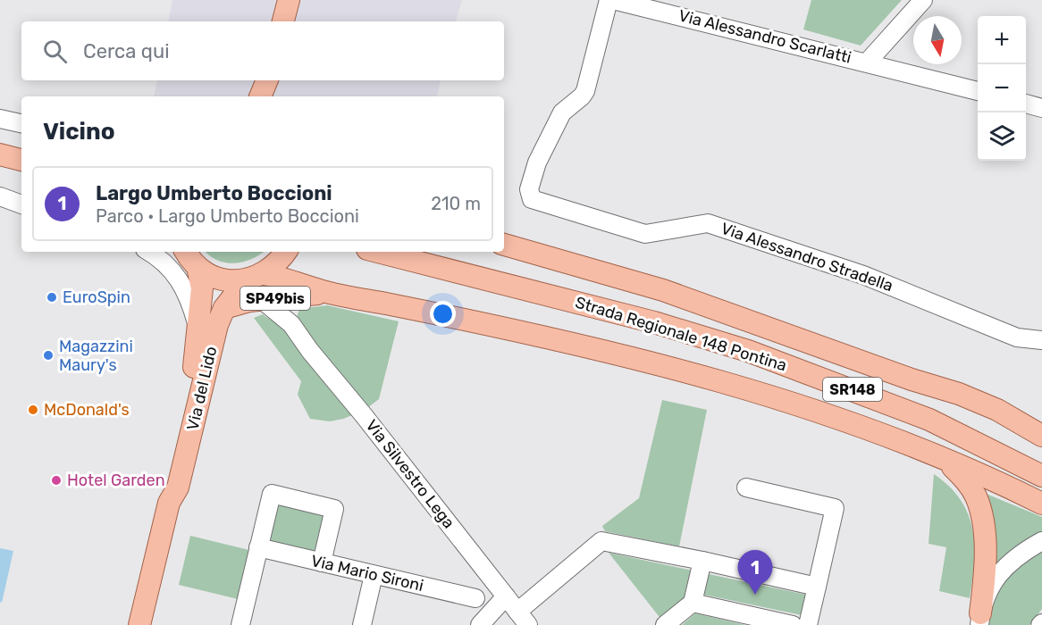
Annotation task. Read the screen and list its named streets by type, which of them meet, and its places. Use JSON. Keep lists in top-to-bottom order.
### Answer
{
  "streets": {
    "main road": [
      "SP49bis",
      "Strada Regionale 148 Pontina",
      "Via del Lido",
      "SR148"
    ],
    "street": [
      "Via Alessandro Scarlatti",
      "Via Alessandro Stradella",
      "Via Silvestro Lega",
      "Via Mario Sironi"
    ]
  },
  "crossings": [
    ["SP49bis", "Via del Lido"],
    ["SP49bis", "Via Silvestro Lega"]
  ],
  "places": [
    "EuroSpin",
    "Magazzini Maury's",
    "McDonald's",
    "Hotel Garden"
  ],
  "north": "bottom",
  "page": {
    "map_buttons": ["+", "−"],
    "search": "Cerca qui",
    "heading": "Vicino",
    "list": [
      {
        "mark": "1",
        "name": "Largo Umberto Boccioni",
        "note": "Parco · Largo Umberto Boccioni",
        "value": "210 m"
      }
    ],
    "pins": "1"
  }
}
